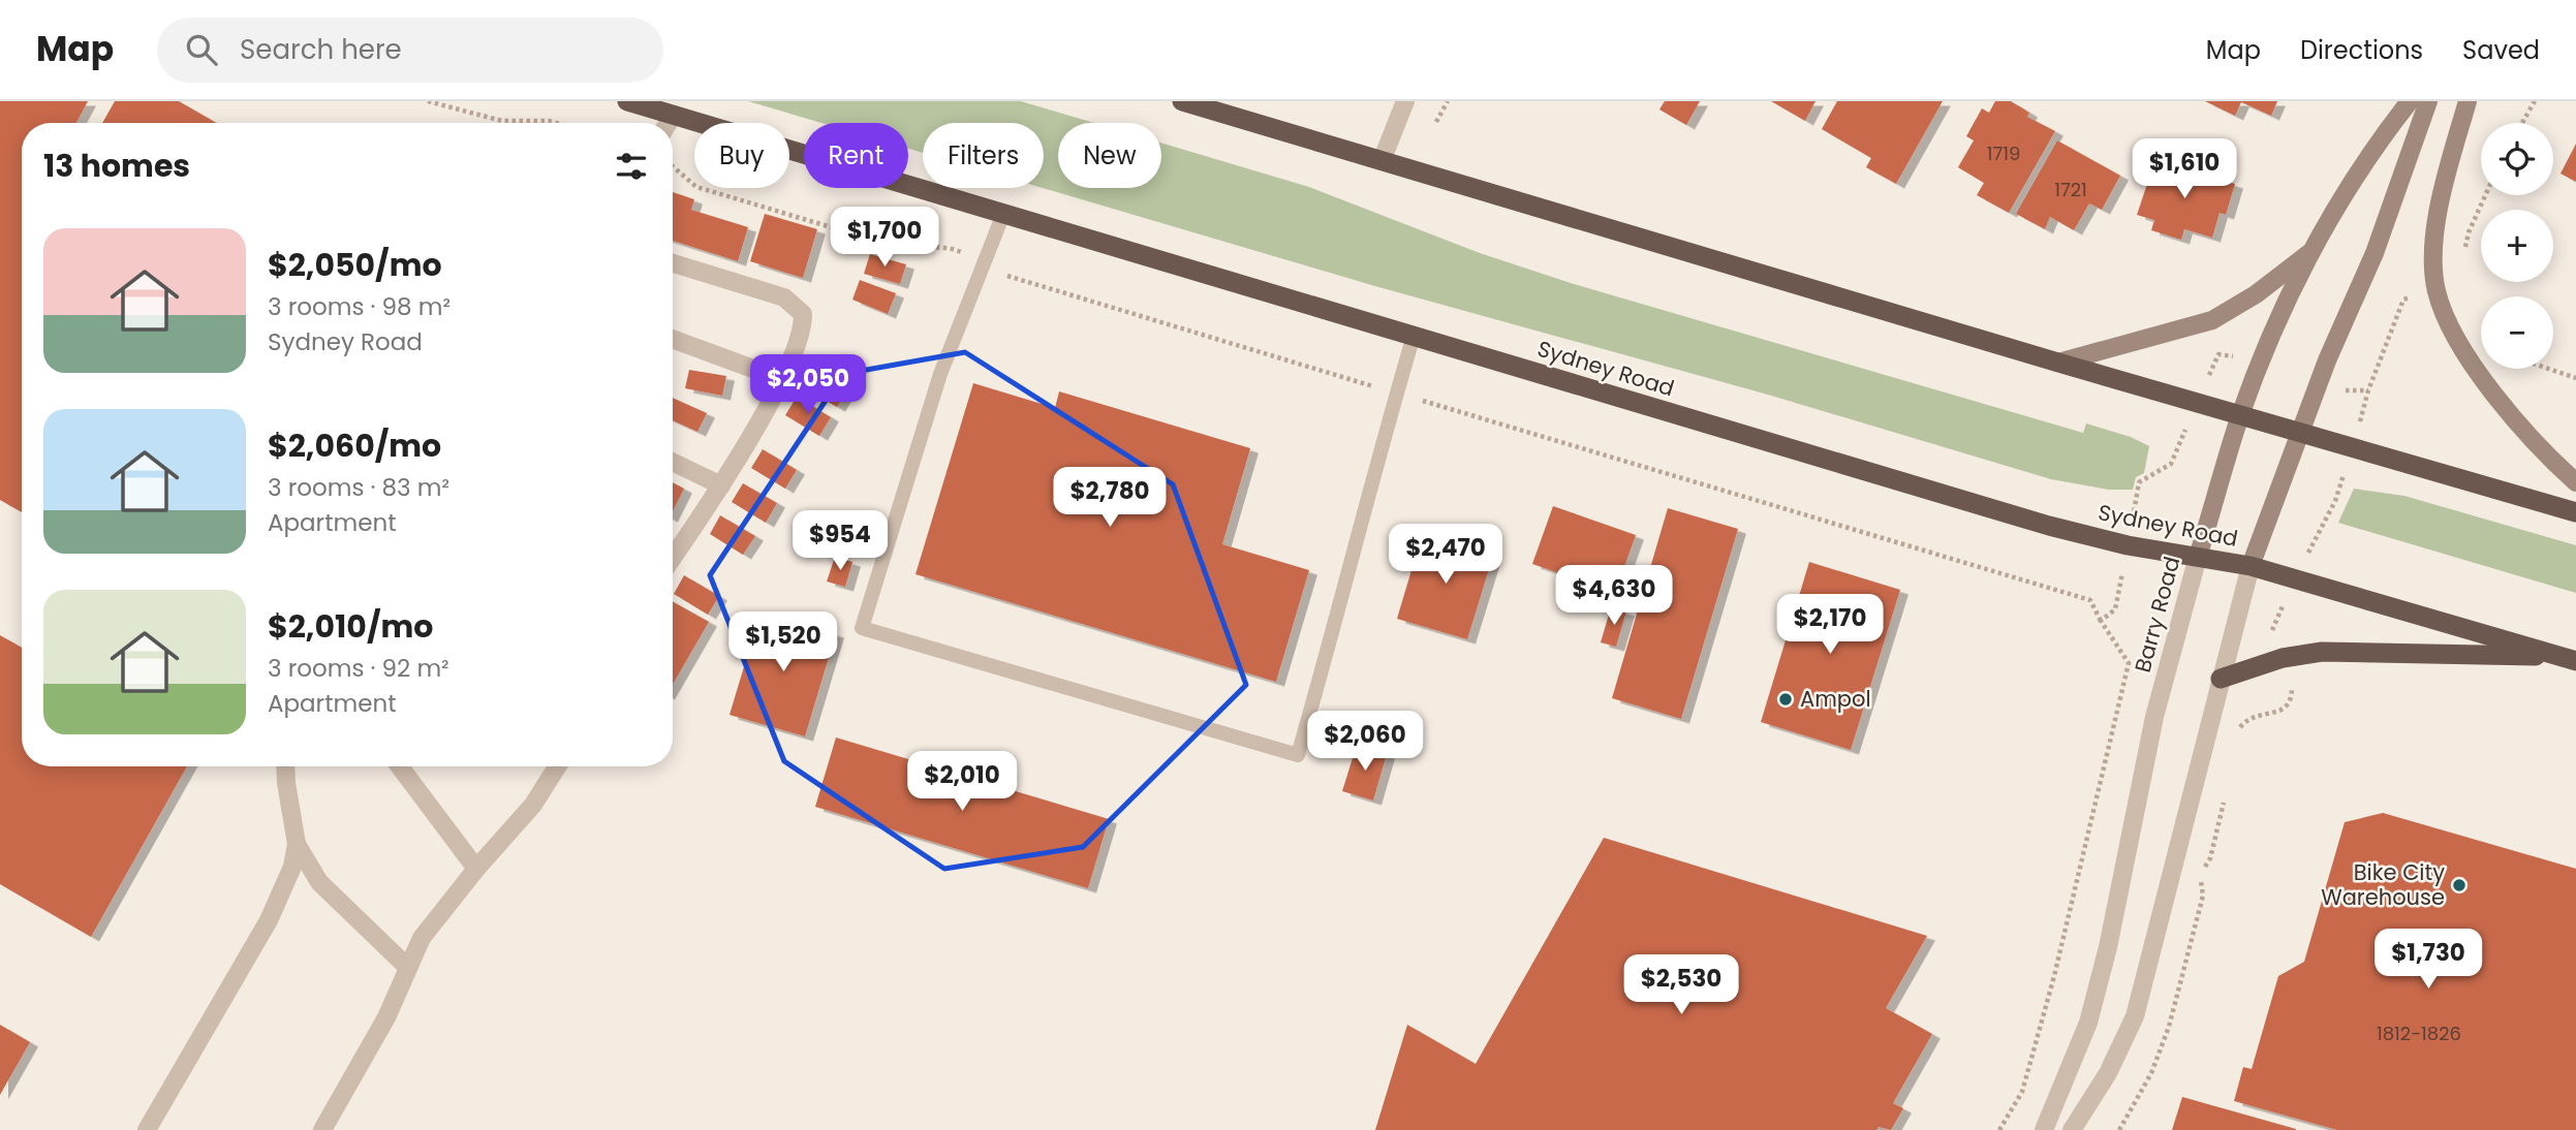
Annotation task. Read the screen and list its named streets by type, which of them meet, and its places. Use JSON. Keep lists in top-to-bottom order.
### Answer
{
  "streets": {
    "highway": ["Sydney Road"],
    "main road": ["Barry Road"]
  },
  "crossings": [
    ["Sydney Road", "Barry Road"]
  ],
  "places": ["Ampol", "Bike City Warehouse"],
  "house_numbers": ["1719", "1721", "1812-1826"],
  "page": {
    "header": "Map",
    "search": "Search here",
    "nav": ["Map", "Directions", "Saved"],
    "map_buttons": ["+", "−"],
    "chip": [
      "Buy",
      "Rent",
      "Filters",
      "New"
    ],
    "heading": "13 homes",
    "price": [
      "$1,610",
      "$1,700",
      "$2,050",
      "$2,780",
      "$954",
      "$2,470",
      "$4,630",
      "$2,170",
      "$1,520",
      "$2,060",
      "$2,010",
      "$1,730",
      "$2,530"
    ],
    "list": [
      {
        "name": "$2,050/mo",
        "note": "3 rooms · 98 m² · Sydney Road"
      },
      {
        "name": "$2,060/mo",
        "note": "3 rooms · 83 m² · Apartment"
      },
      {
        "name": "$2,010/mo",
        "note": "3 rooms · 92 m² · Apartment"
      }
    ]
  }
}
